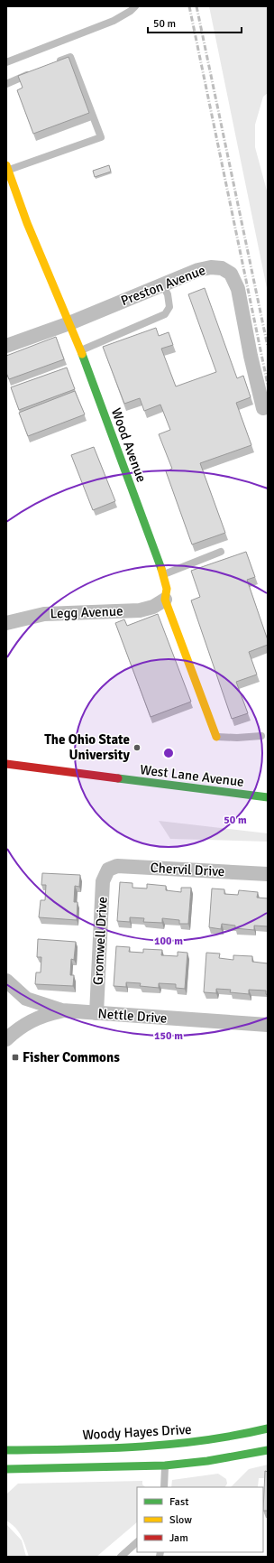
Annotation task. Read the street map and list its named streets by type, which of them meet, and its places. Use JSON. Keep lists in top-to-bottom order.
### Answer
{
  "streets": {
    "street": [
      "Preston Avenue",
      "Wood Avenue",
      "Legg Avenue",
      "West Lane Avenue",
      "Chervil Drive",
      "Gromwell Drive",
      "Nettle Drive",
      "Woody Hayes Drive"
    ]
  },
  "crossings": [
    ["Preston Avenue", "Wood Avenue"],
    ["Wood Avenue", "Legg Avenue"],
    ["Chervil Drive", "Gromwell Drive"],
    ["Gromwell Drive", "Nettle Drive"]
  ],
  "places": {
    "other": ["The Ohio State University"],
    "transit": ["Fisher Commons"]
  },
  "legend": ["Fast", "Slow", "Jam"],
  "scale_bar": "50 m",
  "rings": ["50 m", "100 m", "150 m"]
}
